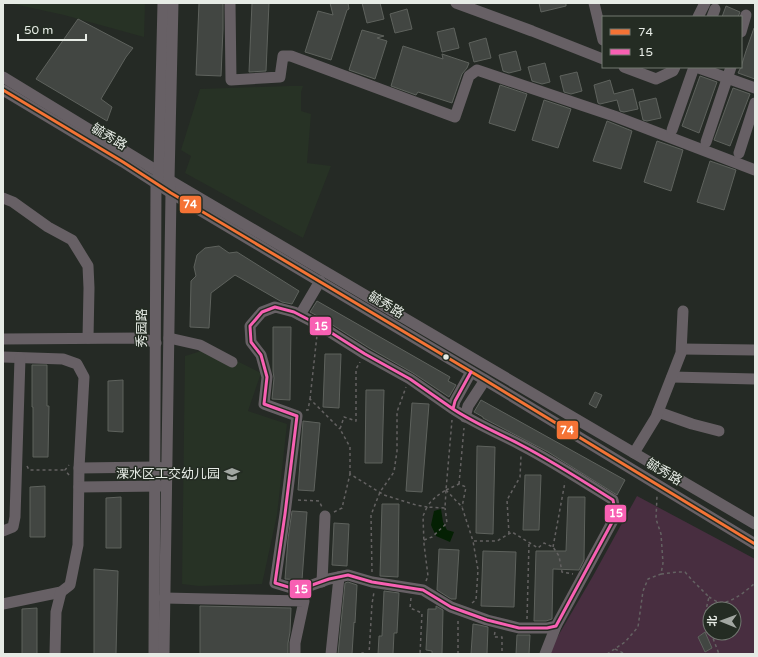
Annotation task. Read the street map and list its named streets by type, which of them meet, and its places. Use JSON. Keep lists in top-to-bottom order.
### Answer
{
  "streets": {
    "street": ["毓秀路", "秀园路"]
  },
  "crossings": [
    ["毓秀路", "秀园路"]
  ],
  "places": {
    "school or university": ["溧水区工交幼儿园"]
  },
  "lines": ["transit line 74", "transit line 15"],
  "legend": ["74", "15"],
  "scale_bar": "50 m",
  "north": "left"
}
